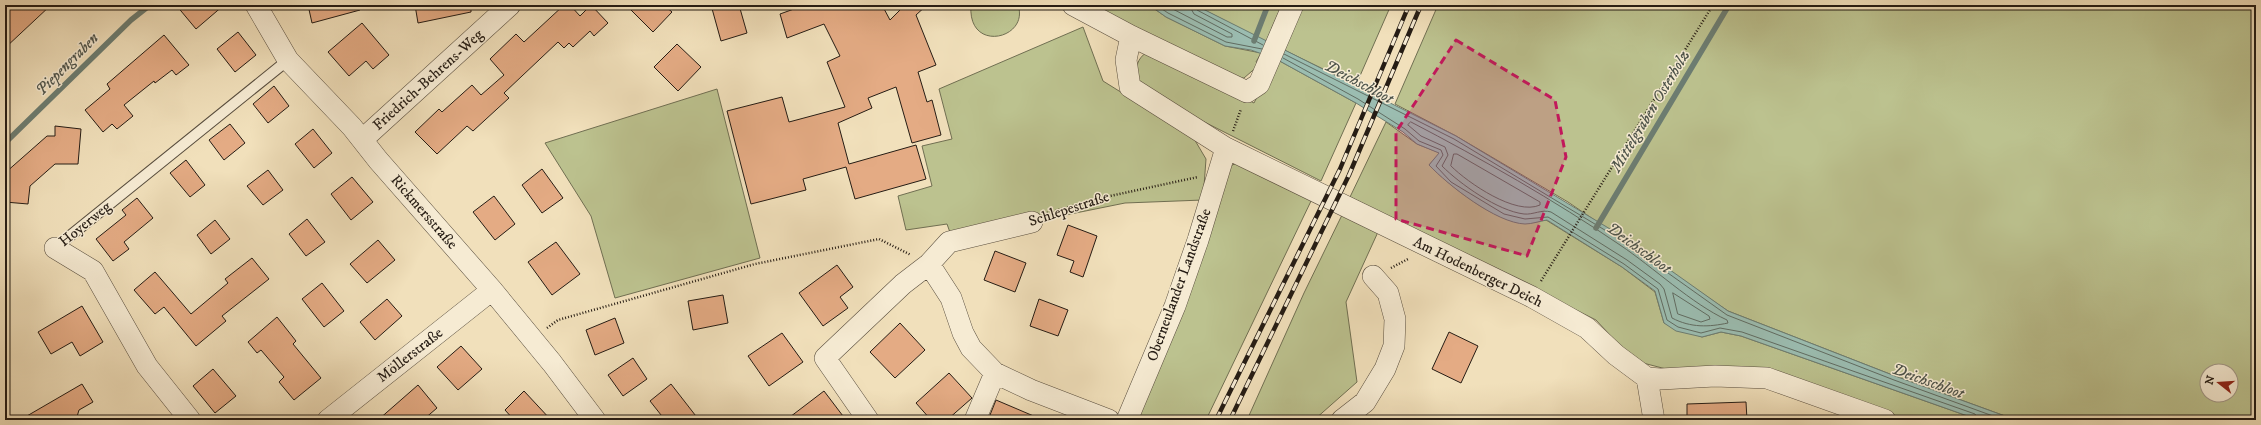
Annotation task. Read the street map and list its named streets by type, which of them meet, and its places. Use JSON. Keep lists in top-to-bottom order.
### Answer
{
  "streets": {
    "street": [
      "Friedrich-Behrens-Weg",
      "Schlepestraße",
      "Rickmersstraße",
      "Hoyerweg",
      "Am Hodenberger Deich",
      "Oberneulander Landstraße",
      "Möllerstraße"
    ]
  },
  "crossings": [
    ["Friedrich-Behrens-Weg", "Rickmersstraße"],
    ["Schlepestraße", "Oberneulander Landstraße"],
    ["Rickmersstraße", "Hoyerweg"],
    ["Rickmersstraße", "Möllerstraße"],
    ["Am Hodenberger Deich", "Oberneulander Landstraße"]
  ],
  "water": ["Piepengraben", "Deichschloot", "Mittelgraben Osterholz"],
  "north": "left"
}
